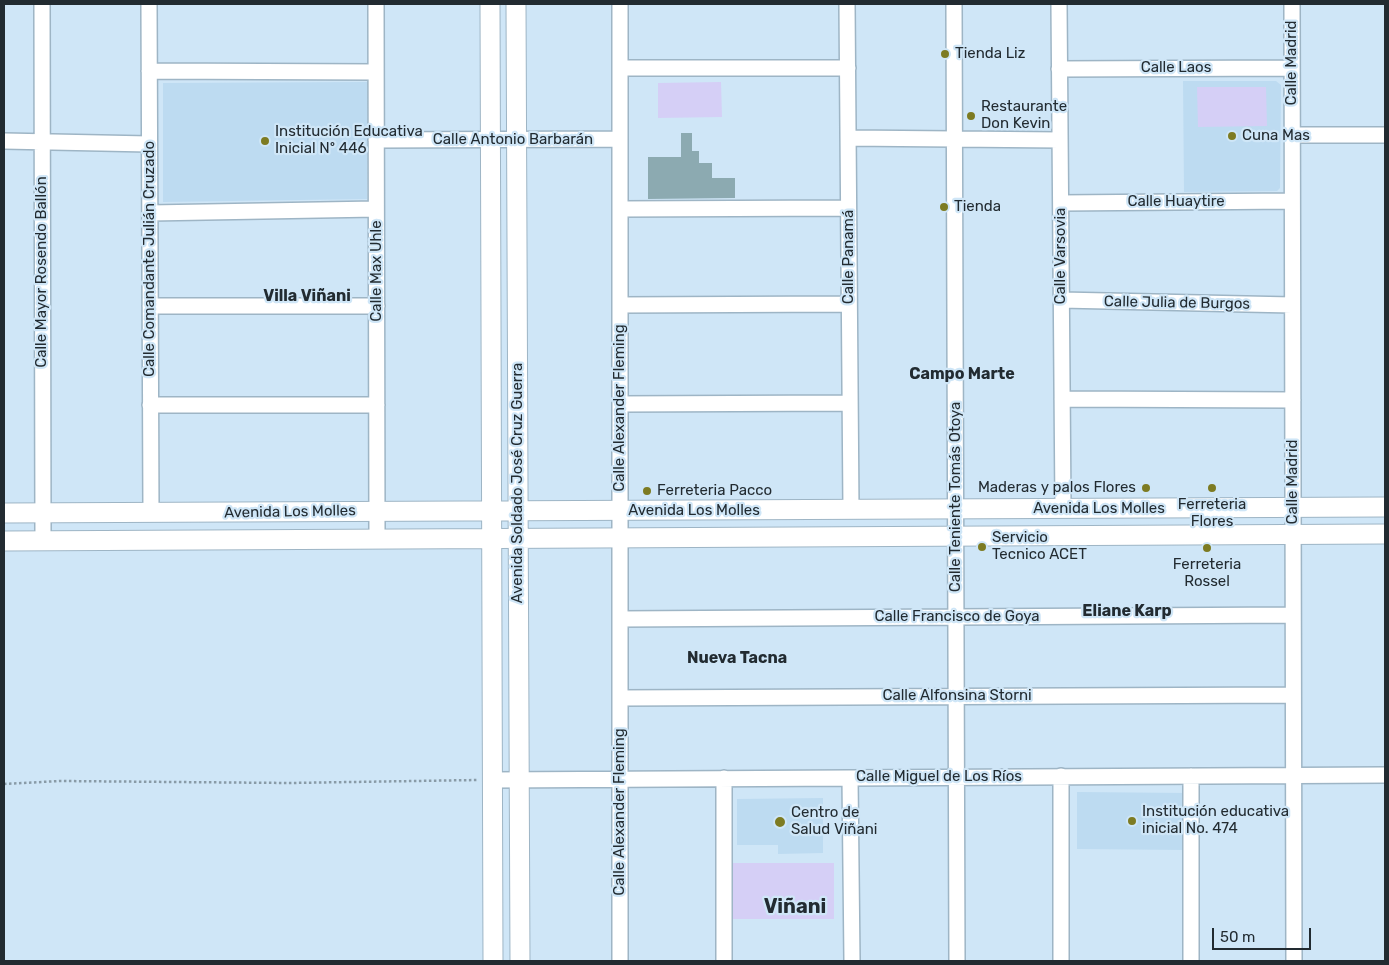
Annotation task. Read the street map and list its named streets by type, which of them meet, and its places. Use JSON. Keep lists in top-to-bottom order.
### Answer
{
  "streets": {
    "street": [
      "Calle Madrid",
      "Calle Laos",
      "Calle Antonio Barbarán",
      "Calle Huaytire",
      "Calle Varsovia",
      "Calle Panamá",
      "Calle Comandante Julián Cruzado",
      "Calle Max Uhle",
      "Calle Mayor Rosendo Ballón",
      "Calle Julia de Burgos",
      "Calle Alexander Fleming",
      "Avenida Soldado José Cruz Guerra",
      "Calle Teniente Tomás Otoya",
      "Avenida Los Molles",
      "Calle Francisco de Goya",
      "Calle Alfonsina Storni",
      "Calle Miguel de Los Ríos"
    ]
  },
  "crossings": [
    ["Calle Madrid", "Calle Laos"],
    ["Calle Madrid", "Calle Huaytire"],
    ["Calle Madrid", "Calle Julia de Burgos"],
    ["Calle Madrid", "Avenida Los Molles"],
    ["Calle Madrid", "Calle Francisco de Goya"],
    ["Calle Madrid", "Calle Alfonsina Storni"],
    ["Calle Madrid", "Calle Miguel de Los Ríos"],
    ["Calle Laos", "Calle Varsovia"],
    ["Calle Antonio Barbarán", "Calle Max Uhle"],
    ["Calle Antonio Barbarán", "Calle Alexander Fleming"],
    ["Calle Antonio Barbarán", "Avenida Soldado José Cruz Guerra"],
    ["Calle Huaytire", "Calle Varsovia"],
    ["Calle Varsovia", "Calle Julia de Burgos"],
    ["Calle Varsovia", "Avenida Los Molles"],
    ["Calle Panamá", "Avenida Los Molles"],
    ["Calle Comandante Julián Cruzado", "Avenida Los Molles"],
    ["Calle Max Uhle", "Avenida Los Molles"],
    ["Calle Mayor Rosendo Ballón", "Avenida Los Molles"],
    ["Calle Alexander Fleming", "Avenida Los Molles"],
    ["Calle Alexander Fleming", "Calle Francisco de Goya"],
    ["Calle Alexander Fleming", "Calle Alfonsina Storni"],
    ["Calle Alexander Fleming", "Calle Miguel de Los Ríos"],
    ["Avenida Soldado José Cruz Guerra", "Avenida Los Molles"],
    ["Avenida Soldado José Cruz Guerra", "Calle Miguel de Los Ríos"],
    ["Calle Teniente Tomás Otoya", "Avenida Los Molles"],
    ["Calle Teniente Tomás Otoya", "Calle Francisco de Goya"],
    ["Calle Teniente Tomás Otoya", "Calle Alfonsina Storni"],
    ["Calle Teniente Tomás Otoya", "Calle Miguel de Los Ríos"]
  ],
  "districts": [
    "Villa Viñani",
    "Campo Marte",
    "Eliane Karp",
    "Nueva Tacna",
    "Viñani"
  ],
  "places": [
    "Tienda Liz",
    "Restaurante Don Kevin",
    "Cuna Mas",
    "Institución Educativa Inicial Nº 446",
    "Tienda",
    "Maderas y palos Flores",
    "Ferreteria Flores",
    "Ferreteria Pacco",
    "Servicio Tecnico ACET",
    "Ferreteria Rossel",
    "Institución educativa inicial No. 474",
    "Centro de Salud Viñani"
  ],
  "scale_bar": "50 m"
}
